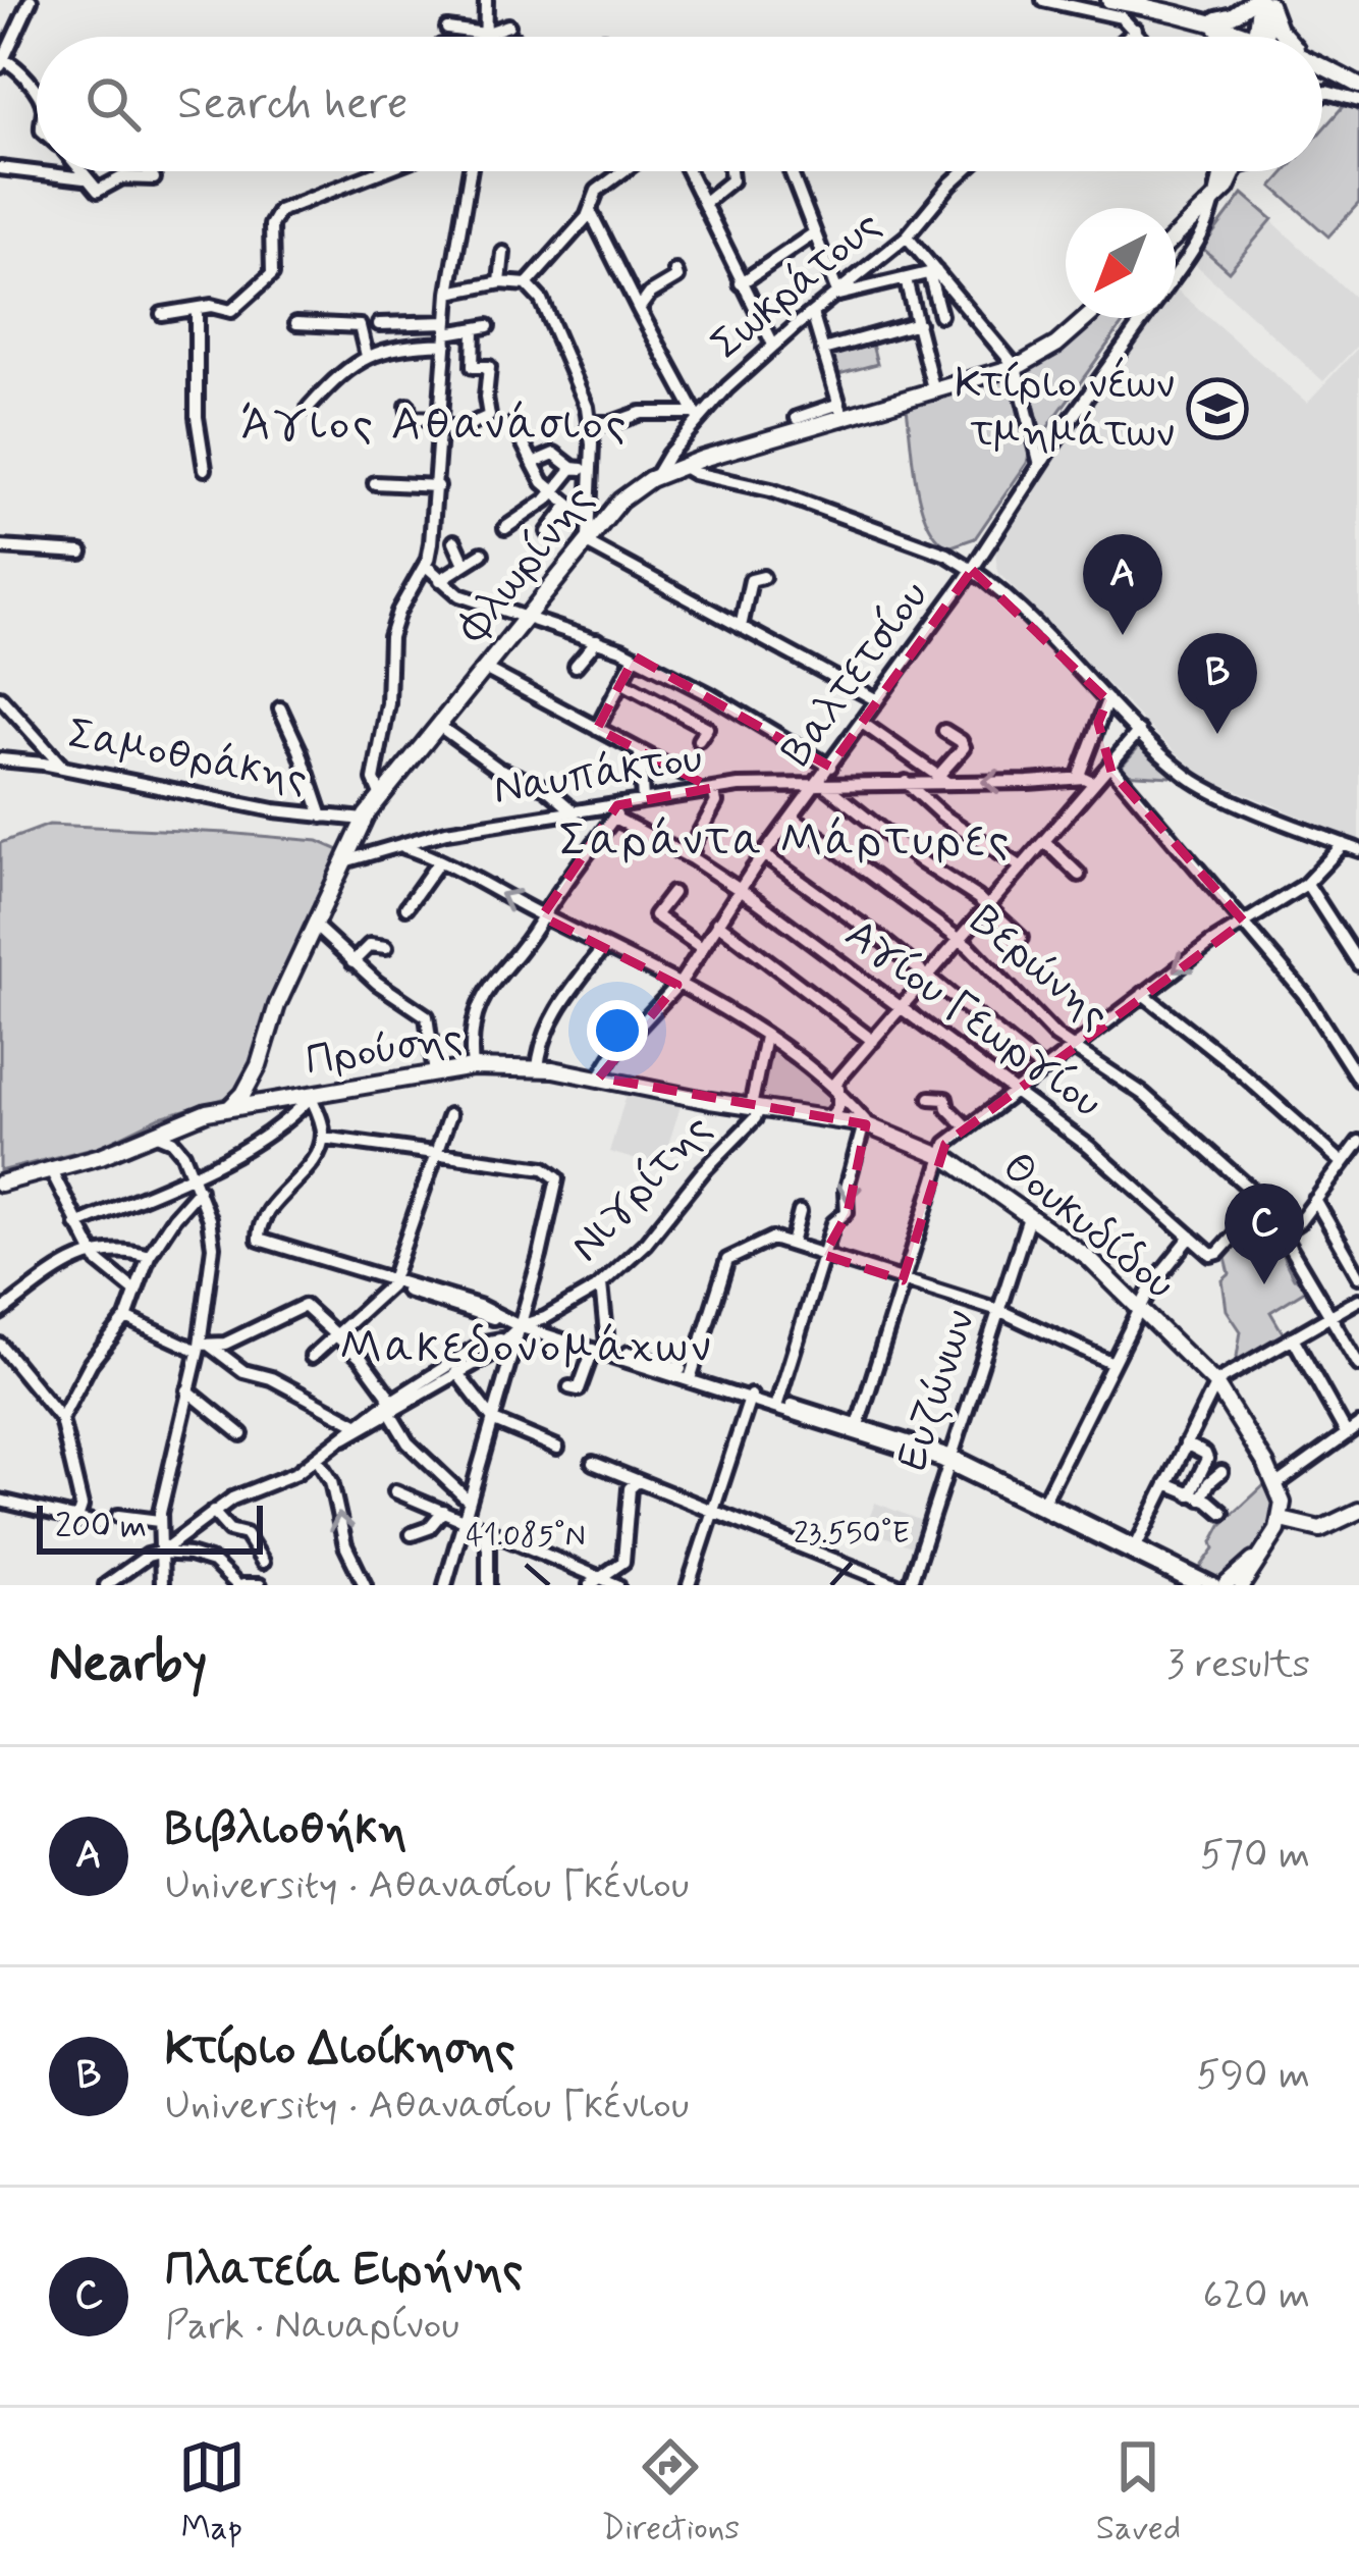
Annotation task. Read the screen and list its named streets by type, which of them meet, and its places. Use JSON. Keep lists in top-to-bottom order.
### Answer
{
  "streets": {
    "main road": ["Φλωρίνης", "Προύσης", "Θουκυδίδου"],
    "street": [
      "Σωκράτους",
      "Βαλτετσίου",
      "Σαμοθράκης",
      "Ναυπάκτου",
      "Βερώνης",
      "Αγίου Γεωργίου",
      "Νιγρίτης",
      "Ευζώνων"
    ]
  },
  "crossings": [
    ["Σωκράτους", "Φλωρίνης"],
    ["Φλωρίνης", "Σαμοθράκης"],
    ["Φλωρίνης", "Ναυπάκτου"],
    ["Φλωρίνης", "Προύσης"],
    ["Βαλτετσίου", "Ναυπάκτου"],
    ["Βαλτετσίου", "Βερώνης"],
    ["Βαλτετσίου", "Αγίου Γεωργίου"],
    ["Βαλτετσίου", "Προύσης"],
    ["Ναυπάκτου", "Αγίου Γεωργίου"],
    ["Προύσης", "Νιγρίτης"],
    ["Προύσης", "Θουκυδίδου"],
    ["Θουκυδίδου", "Ευζώνων"]
  ],
  "districts": ["Άγιος Αθανάσιος", "Σαράντα Μάρτυρες", "Μακεδονομάχων"],
  "places": {
    "school or university": ["Κτίριο νέων τμημάτων"]
  },
  "scale_bar": "200 m",
  "north": "bottom left",
  "page": {
    "search": "Search here",
    "pins": ["A", "B", "C"],
    "scale": "200 m",
    "heading": ["Nearby", "3 results"],
    "list": [
      {
        "mark": "A",
        "name": "Βιβλιοθήκη",
        "note": "University · Αθανασίου Γκένιου",
        "value": "570 m"
      },
      {
        "mark": "B",
        "name": "Κτίριο Διοίκησης",
        "note": "University · Αθανασίου Γκένιου",
        "value": "590 m"
      },
      {
        "mark": "C",
        "name": "Πλατεία Ειρήνης",
        "note": "Park · Ναυαρίνου",
        "value": "620 m"
      }
    ],
    "nav": ["Map", "Directions", "Saved"]
  },
  "coordinates": ["23.550°E", "41.085°N"]
}
